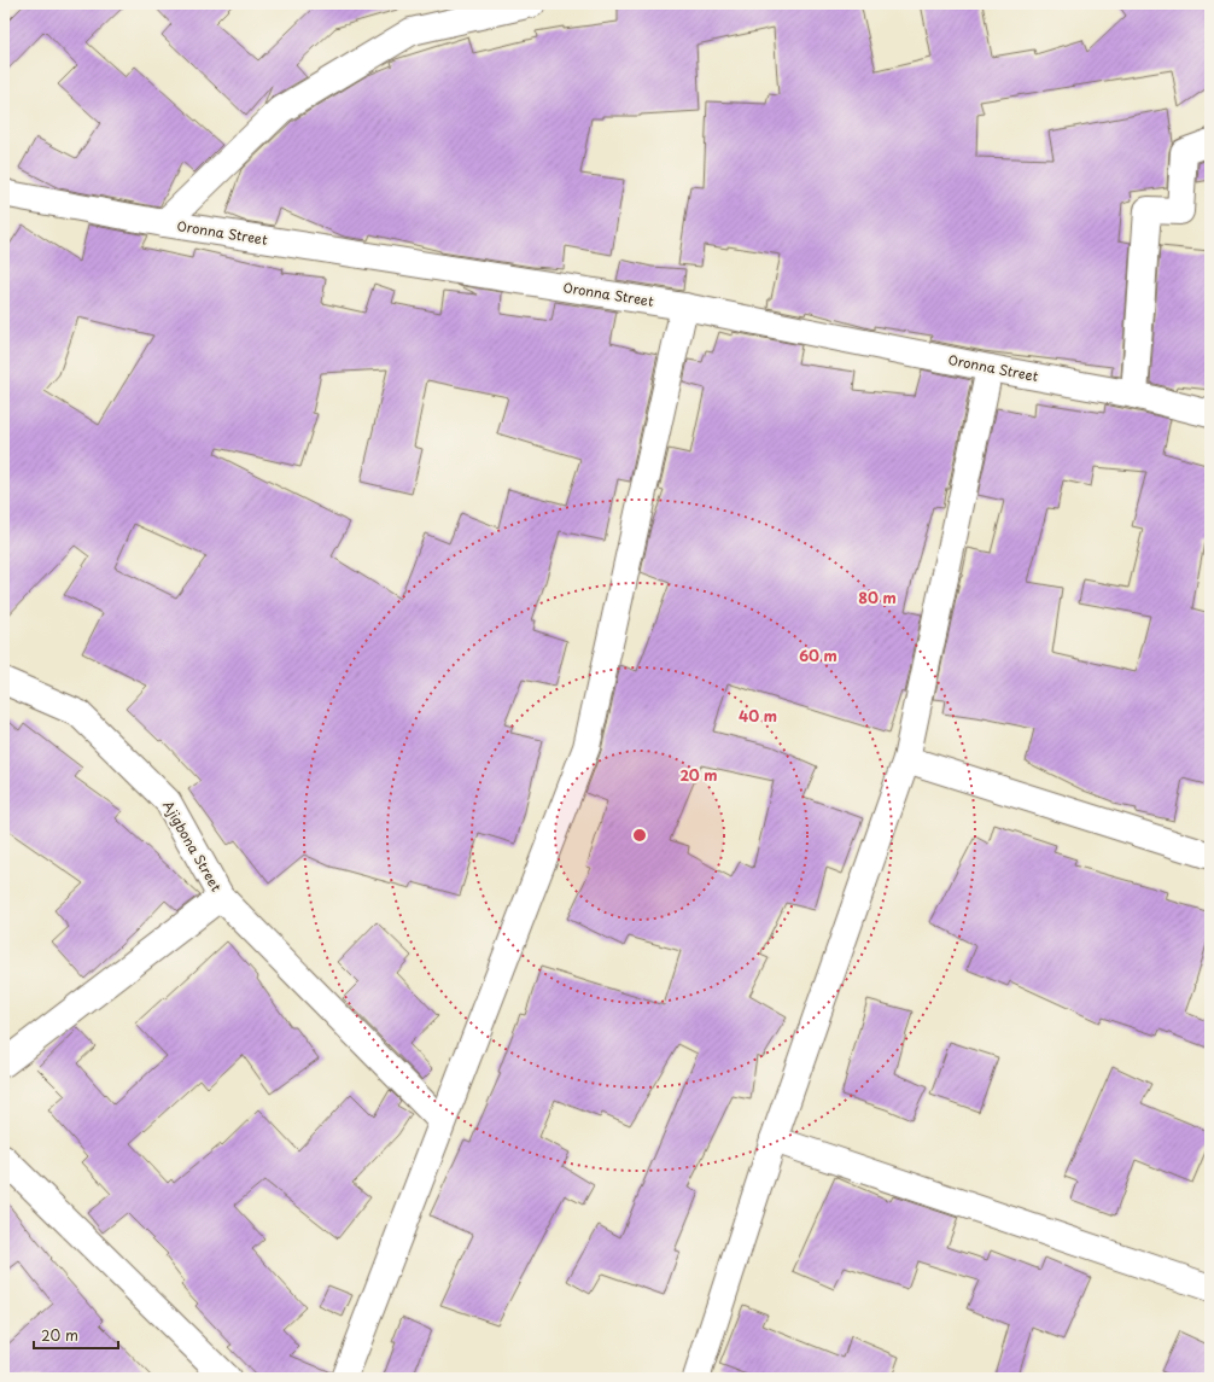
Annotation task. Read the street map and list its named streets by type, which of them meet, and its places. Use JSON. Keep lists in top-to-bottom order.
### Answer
{
  "streets": {
    "street": ["Oronna Street", "Ajigbona Street"]
  },
  "scale_bar": "20 m",
  "rings": [
    "80 m",
    "60 m",
    "40 m",
    "20 m"
  ]
}
